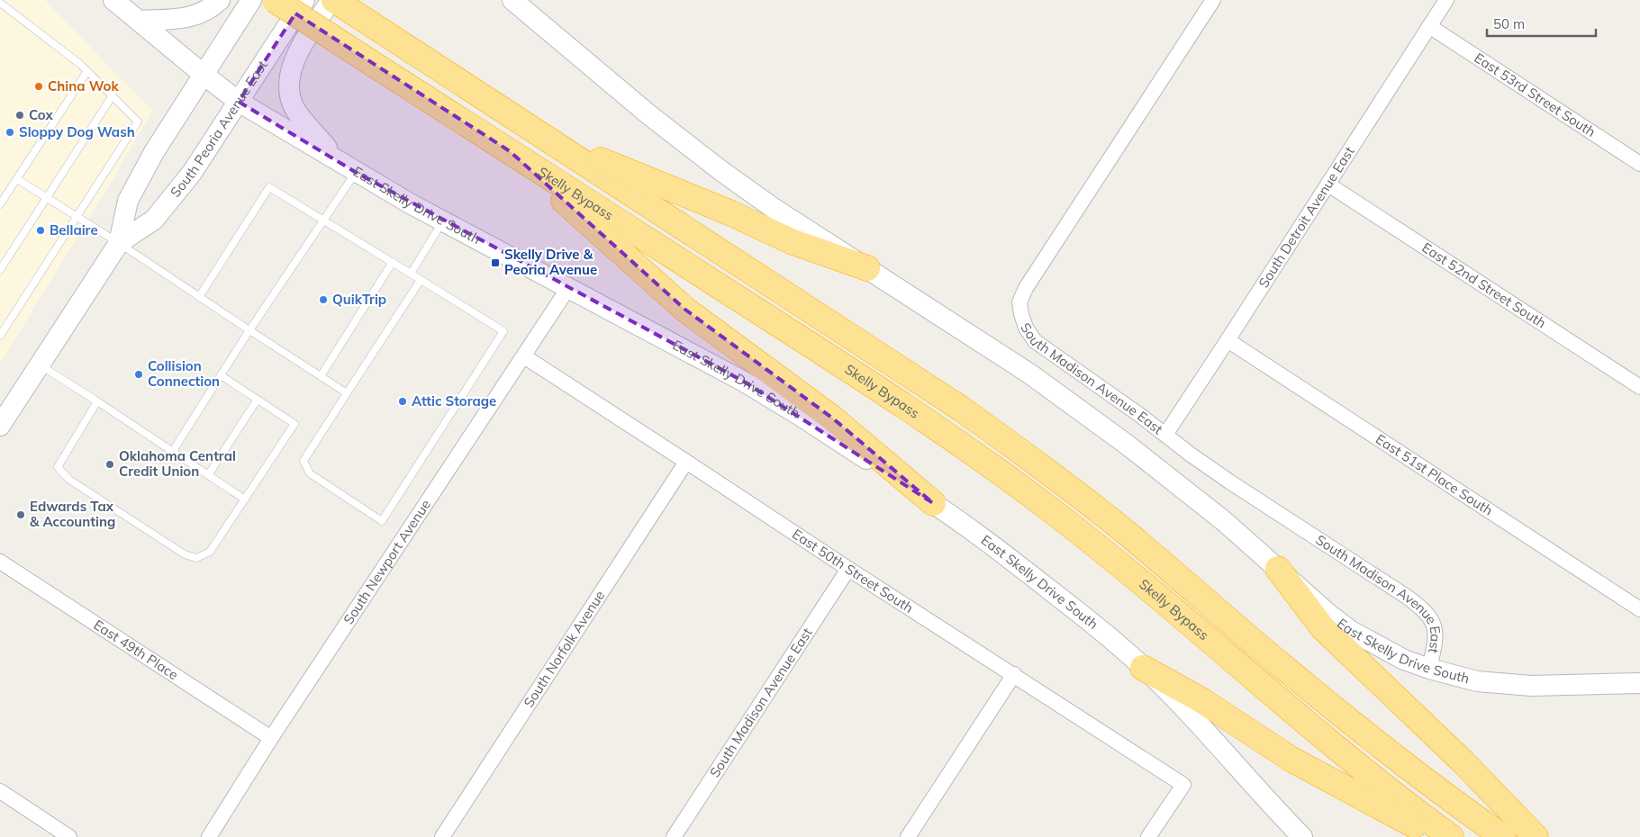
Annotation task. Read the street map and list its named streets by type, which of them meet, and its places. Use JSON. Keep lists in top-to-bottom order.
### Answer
{
  "streets": {
    "highway": ["Skelly Bypass"],
    "main road": ["South Peoria Avenue East", "East Skelly Drive South"],
    "street": [
      "East 53rd Street South",
      "South Detroit Avenue East",
      "East 52nd Street South",
      "South Madison Avenue East",
      "East 51st Place South",
      "South Newport Avenue",
      "East 50th Street South",
      "South Norfolk Avenue",
      "East 49th Place"
    ]
  },
  "crossings": [
    ["East 53rd Street South", "South Detroit Avenue East"],
    ["South Peoria Avenue East", "East Skelly Drive South"],
    ["East Skelly Drive South", "South Madison Avenue East"],
    ["East Skelly Drive South", "South Newport Avenue"],
    ["South Detroit Avenue East", "East 52nd Street South"],
    ["South Detroit Avenue East", "South Madison Avenue East"],
    ["South Detroit Avenue East", "East 51st Place South"],
    ["South Madison Avenue East", "East 50th Street South"],
    ["South Newport Avenue", "East 50th Street South"],
    ["South Newport Avenue", "East 49th Place"],
    ["East 50th Street South", "South Norfolk Avenue"]
  ],
  "places": {
    "other": [
      "China Wok",
      "Cox",
      "Sloppy Dog Wash",
      "Bellaire",
      "QuikTrip",
      "Collision Connection",
      "Attic Storage",
      "Oklahoma Central Credit Union",
      "Edwards Tax & Accounting"
    ],
    "transit": ["Skelly Drive & Peoria Avenue"]
  },
  "scale_bar": "50 m"
}
